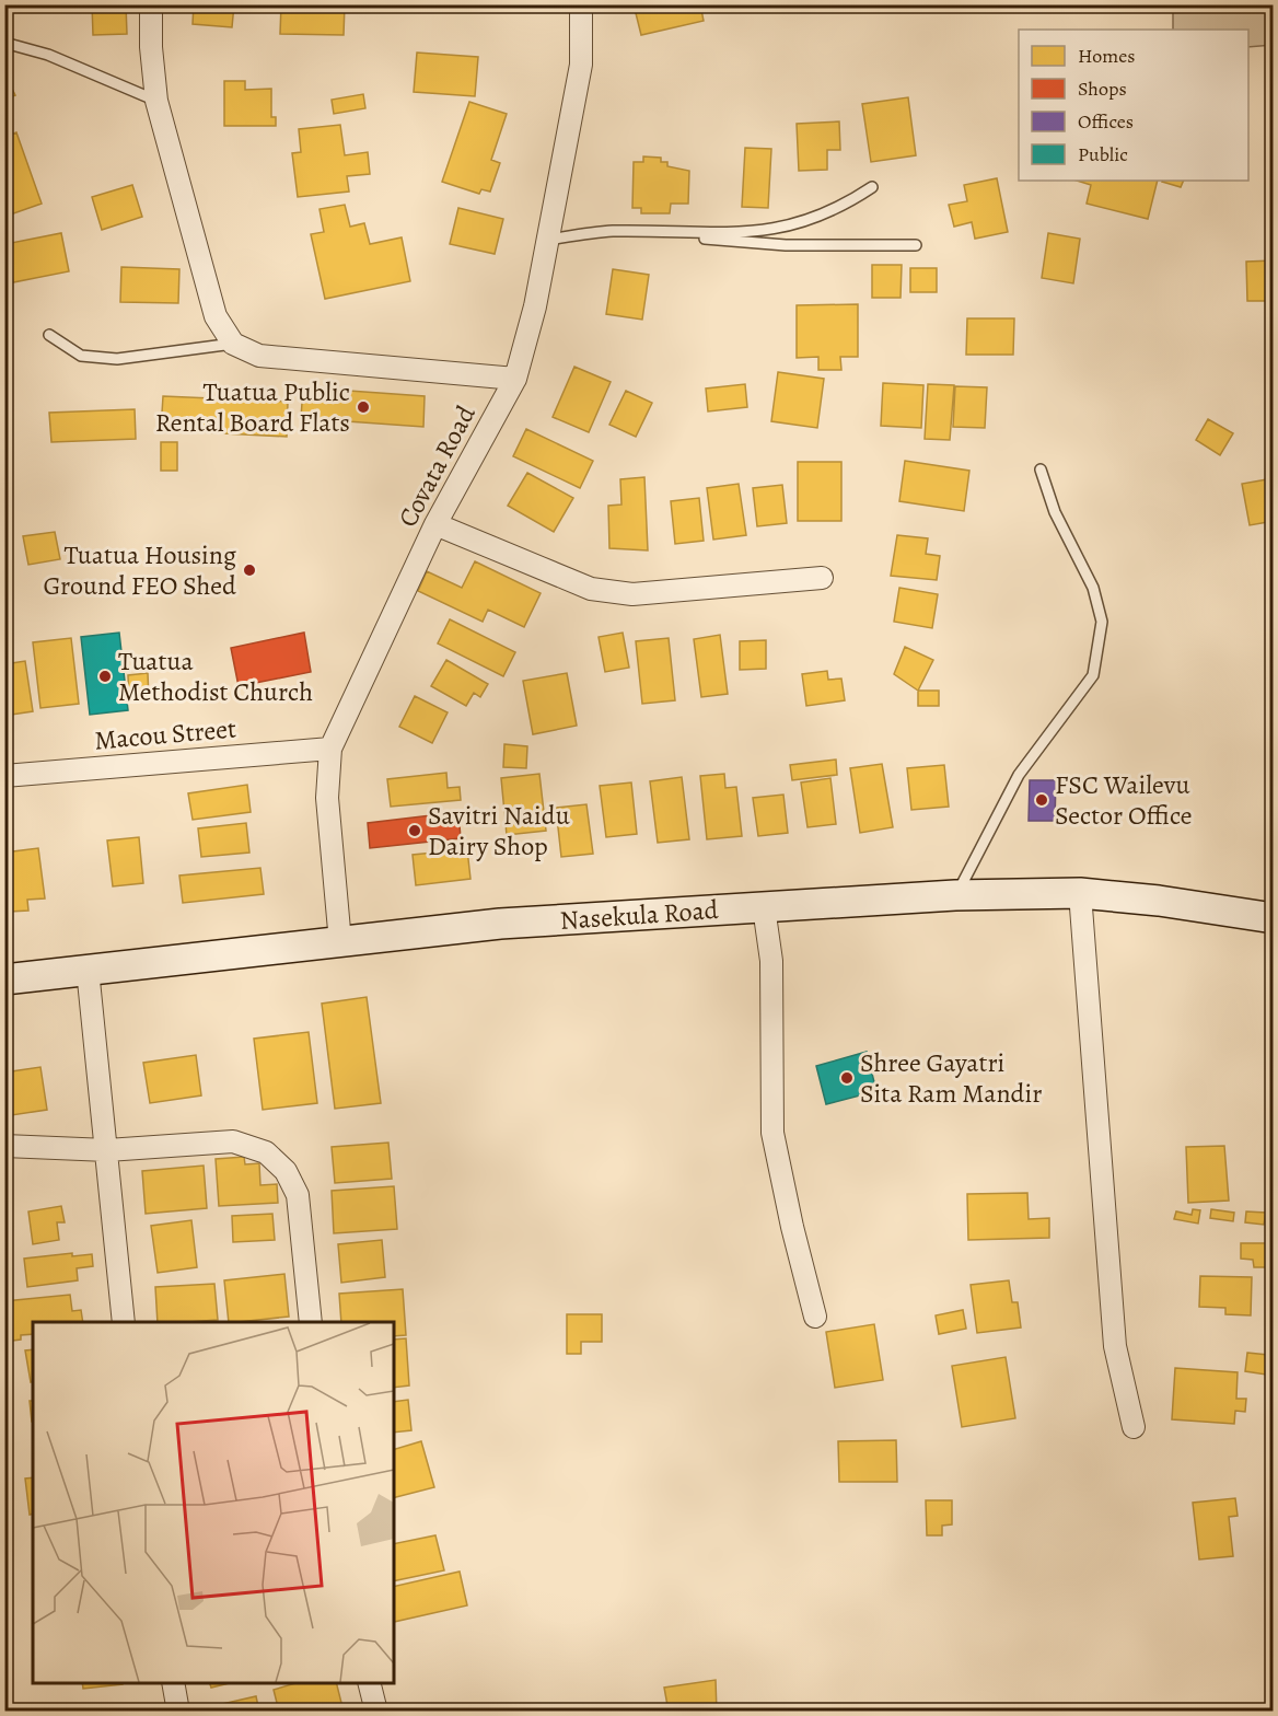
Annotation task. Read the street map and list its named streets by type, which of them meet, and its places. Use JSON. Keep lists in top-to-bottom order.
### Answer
{
  "streets": {
    "main road": ["Nasekula Road"],
    "street": ["Covata Road", "Macou Street"]
  },
  "crossings": [
    ["Covata Road", "Macou Street"],
    ["Covata Road", "Nasekula Road"]
  ],
  "places": [
    "Tuatua Public Rental Board Flats",
    "Tuatua Housing Ground FEO Shed",
    "Tuatua Methodist Church",
    "FSC Wailevu Sector Office",
    "Savitri Naidu Dairy Shop",
    "Shree Gayatri Sita Ram Mandir"
  ],
  "legend": [
    "Homes",
    "Shops",
    "Offices",
    "Public"
  ]
}
